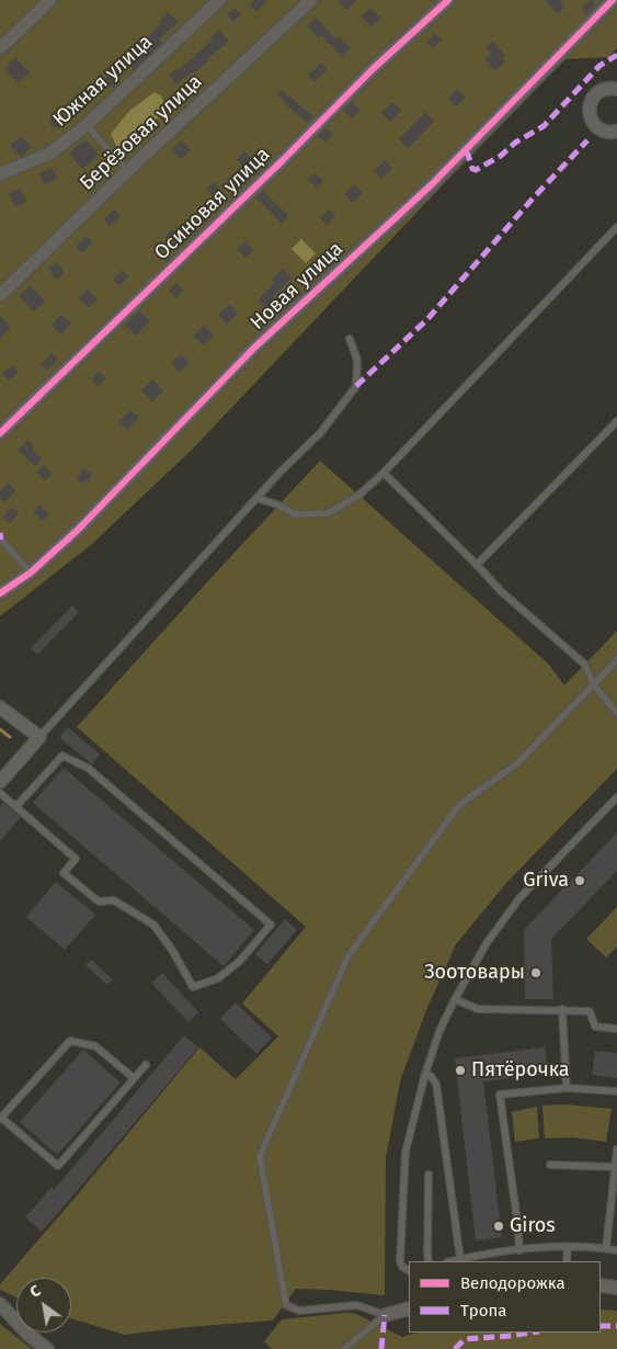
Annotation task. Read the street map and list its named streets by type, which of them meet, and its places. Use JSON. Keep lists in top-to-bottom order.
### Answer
{
  "streets": {
    "street": [
      "Южная улица",
      "Берёзовая улица",
      "Осиновая улица",
      "Новая улица"
    ]
  },
  "places": [
    "Griva",
    "Зоотовары",
    "Пятёрочка",
    "Giros"
  ],
  "legend": ["Велодорожка", "Тропа"],
  "north": "top left"
}
